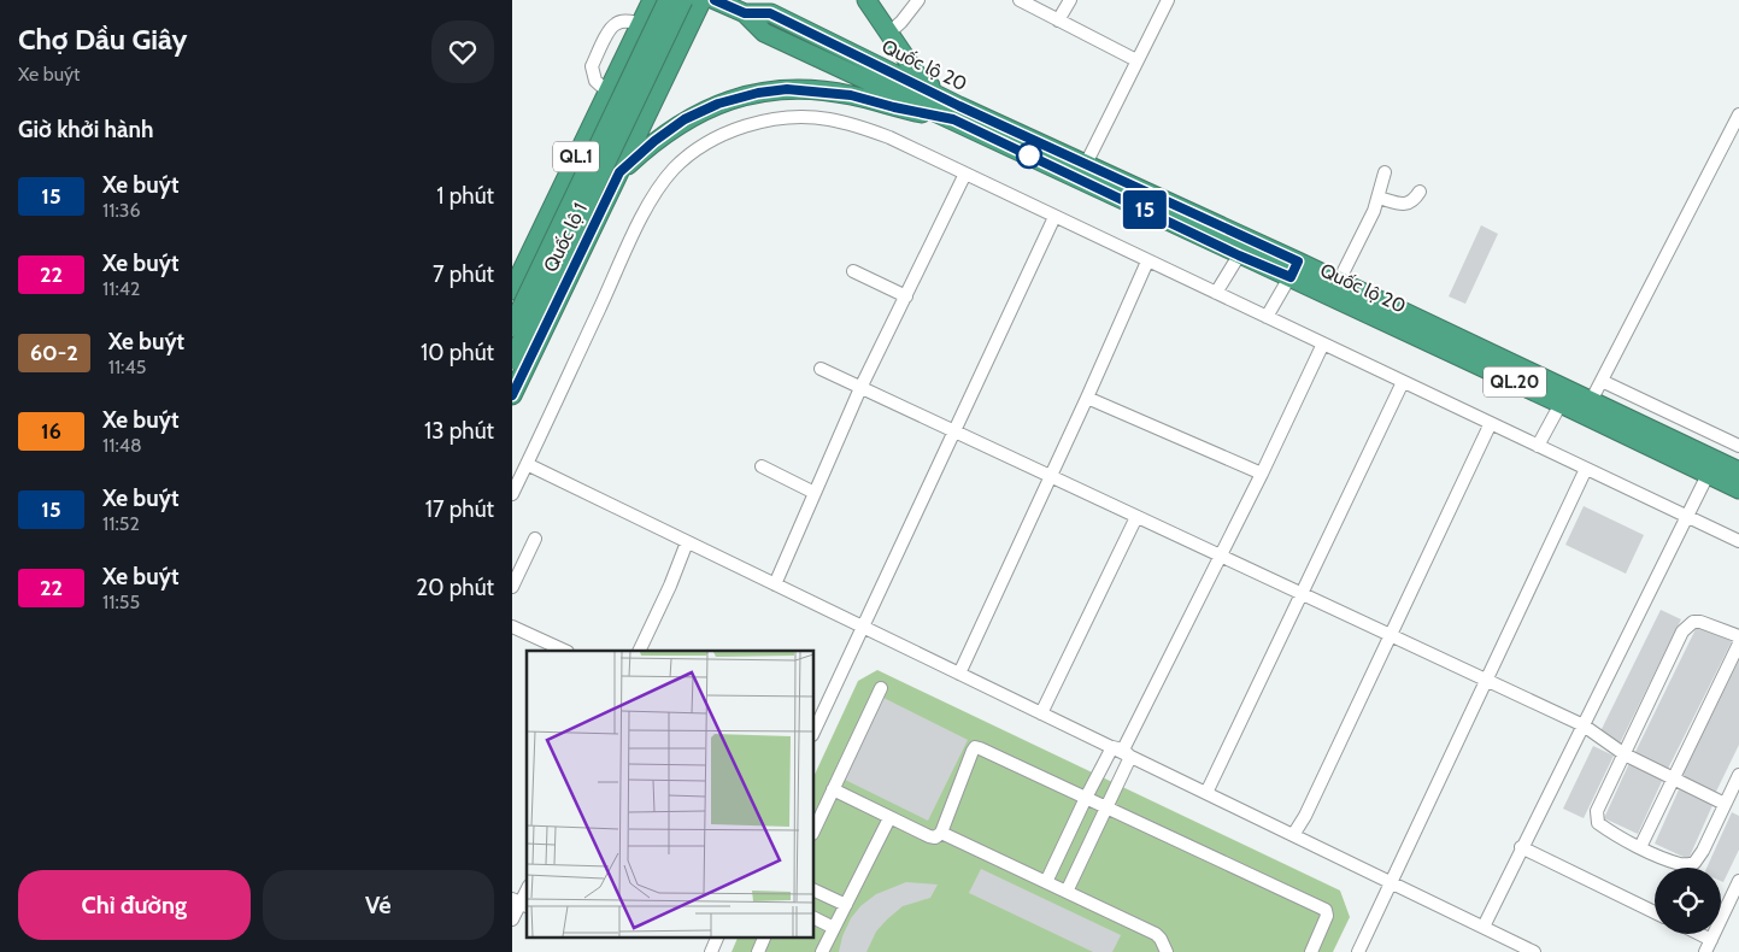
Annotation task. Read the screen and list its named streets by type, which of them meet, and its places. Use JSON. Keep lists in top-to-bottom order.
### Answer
{
  "streets": {
    "highway": [
      "Quốc lộ 20",
      "QL.1",
      "Quốc lộ 1",
      "QL.20"
    ]
  },
  "crossings": [
    ["Quốc lộ 20", "QL.1"],
    ["Quốc lộ 20", "Quốc lộ 1"],
    ["Quốc lộ 20", "QL.20"],
    ["QL.1", "Quốc lộ 1"],
    ["Quốc lộ 1", "QL.20"]
  ],
  "lines": ["bus line 15"],
  "page": {
    "heading": [
      ["Chợ Dầu Giây", "Xe buýt"],
      "Giờ khởi hành"
    ],
    "on_map": "15",
    "list": [
      {
        "mark": "15",
        "name": "Xe buýt",
        "note": "11:36",
        "value": "1 phút"
      },
      {
        "mark": "22",
        "name": "Xe buýt",
        "note": "11:42",
        "value": "7 phút"
      },
      {
        "mark": "60-2",
        "name": "Xe buýt",
        "note": "11:45",
        "value": "10 phút"
      },
      {
        "mark": "16",
        "name": "Xe buýt",
        "note": "11:48",
        "value": "13 phút"
      },
      {
        "mark": "15",
        "name": "Xe buýt",
        "note": "11:52",
        "value": "17 phút"
      },
      {
        "mark": "22",
        "name": "Xe buýt",
        "note": "11:55",
        "value": "20 phút"
      }
    ],
    "buttons": ["Chỉ đường", "Vé"]
  }
}
